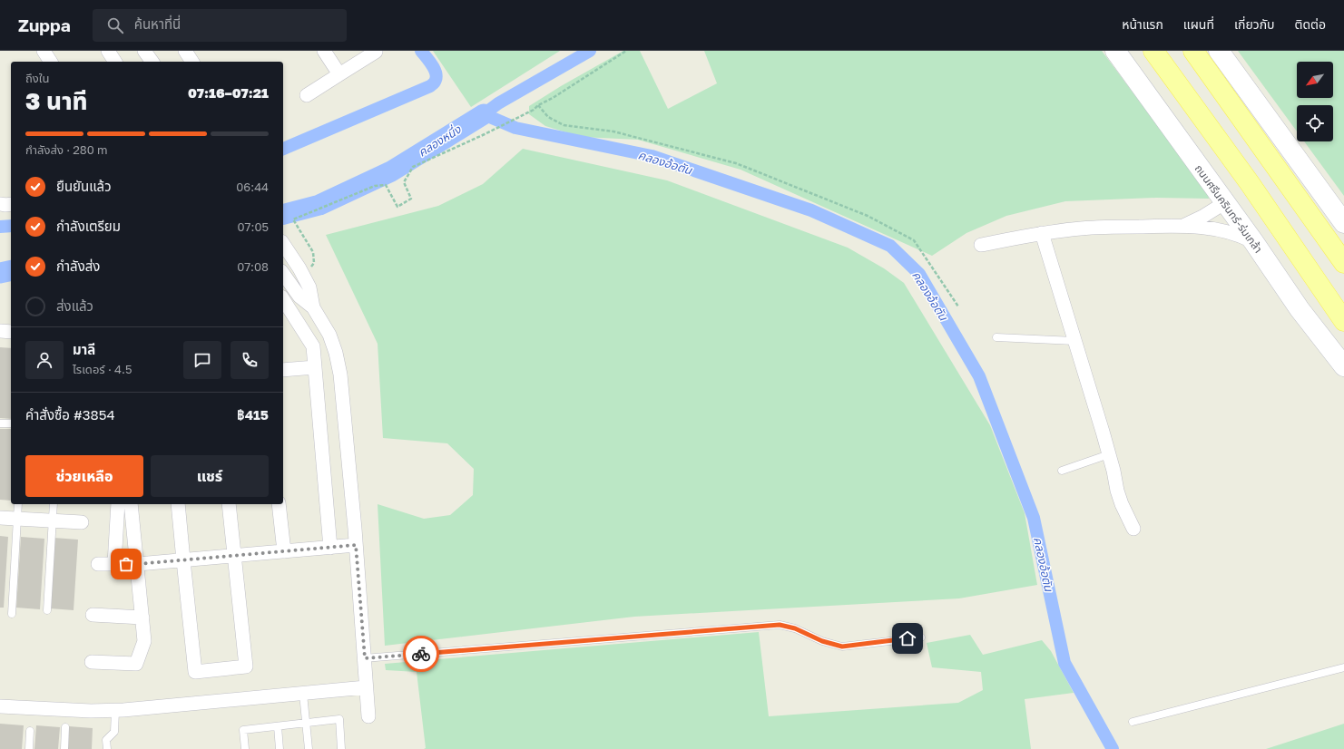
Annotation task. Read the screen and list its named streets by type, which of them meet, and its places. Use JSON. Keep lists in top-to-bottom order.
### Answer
{
  "streets": {
    "main road": ["ถนนศรีนครินทร์-ร่มเกล้า"]
  },
  "water": ["คลองหนึ่ง", "คลองอ้อตัน"],
  "north": "bottom left",
  "page": {
    "header": "Zuppa",
    "search": "ค้นหาที่นี่",
    "nav": [
      "หน้าแรก",
      "แผนที่",
      "เกี่ยวกับ",
      "ติดต่อ"
    ],
    "heading": ["3 นาที", "ถึงใน", "07:16–07:21"],
    "panel": [
      "มาลี",
      "ไรเดอร์ · 4.5",
      "คำสั่งซื้อ #3854",
      "฿415"
    ],
    "bar": "กำลังส่ง · 280 m",
    "list": [
      ["ยืนยันแล้ว", "06:44"],
      ["กำลังเตรียม", "07:05"],
      ["กำลังส่ง", "07:08"],
      "ส่งแล้ว"
    ],
    "buttons": ["ช่วยเหลือ", "แชร์"]
  }
}
